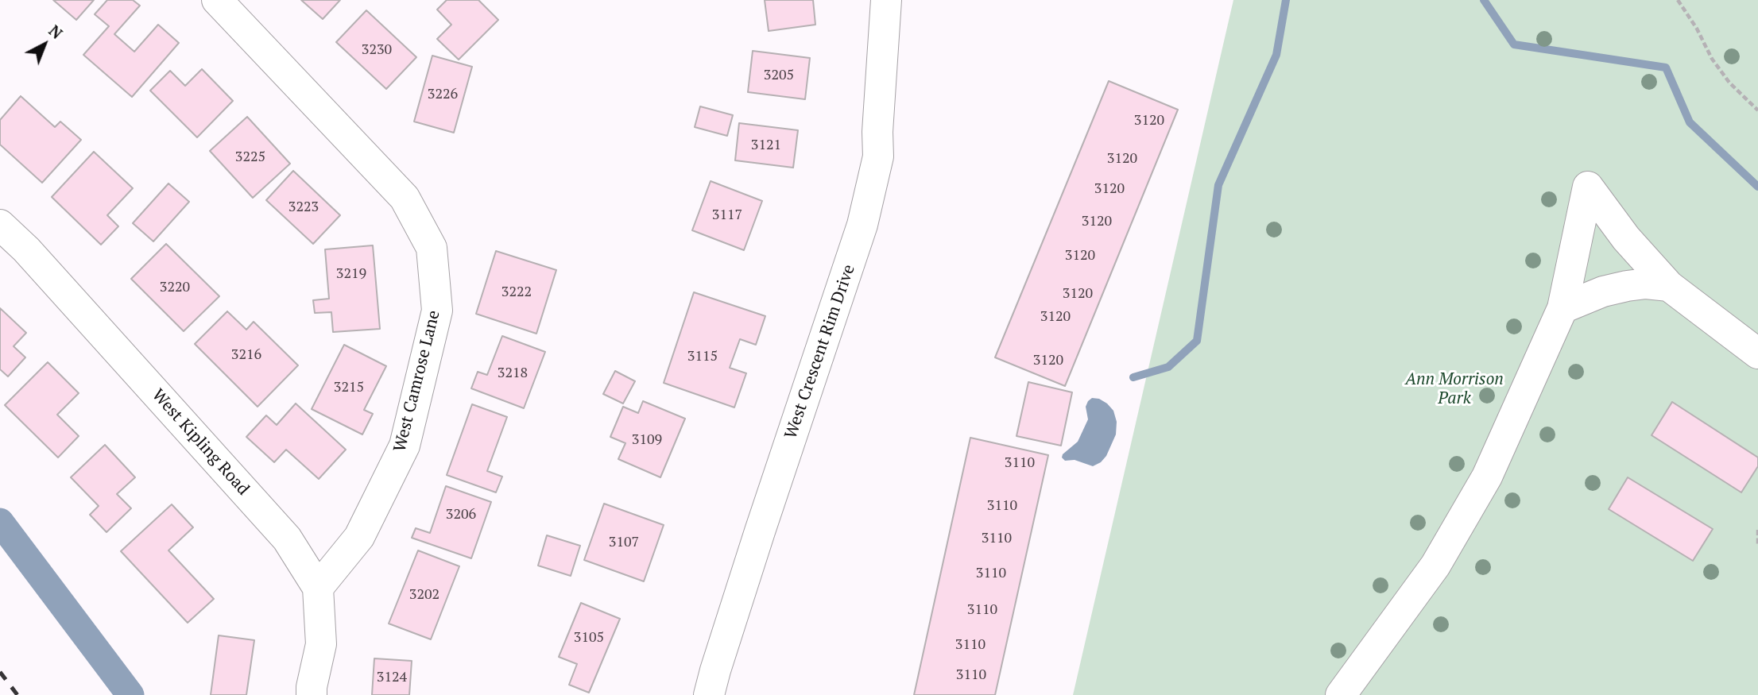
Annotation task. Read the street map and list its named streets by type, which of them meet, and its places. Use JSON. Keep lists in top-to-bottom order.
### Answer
{
  "streets": {
    "street": ["West Crescent Rim Drive", "West Camrose Lane", "West Kipling Road"]
  },
  "crossings": [
    ["West Camrose Lane", "West Kipling Road"]
  ],
  "parks": ["Ann Morrison Park"],
  "house_numbers": [
    "3230",
    "3205",
    "3226",
    "3120",
    "3121",
    "3225",
    "3120",
    "3120",
    "3223",
    "3117",
    "3120",
    "3120",
    "3219",
    "3220",
    "3222",
    "3120",
    "3120",
    "3216",
    "3115",
    "3120",
    "3218",
    "3215",
    "3109",
    "3110",
    "3110",
    "3206",
    "3110",
    "3107",
    "3110",
    "3202",
    "3110",
    "3105",
    "3110",
    "3110",
    "3124"
  ],
  "north": "top right"
}
